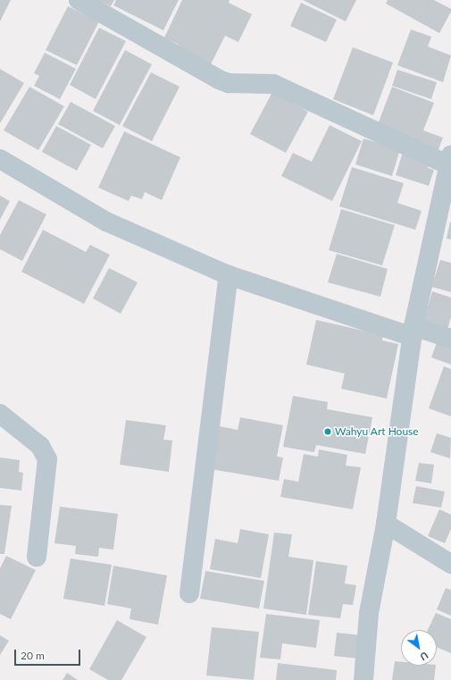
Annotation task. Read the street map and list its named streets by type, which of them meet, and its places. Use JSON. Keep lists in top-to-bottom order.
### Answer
{
  "places": ["Wahyu Art House"],
  "scale_bar": "20 m",
  "north": "bottom right"
}
